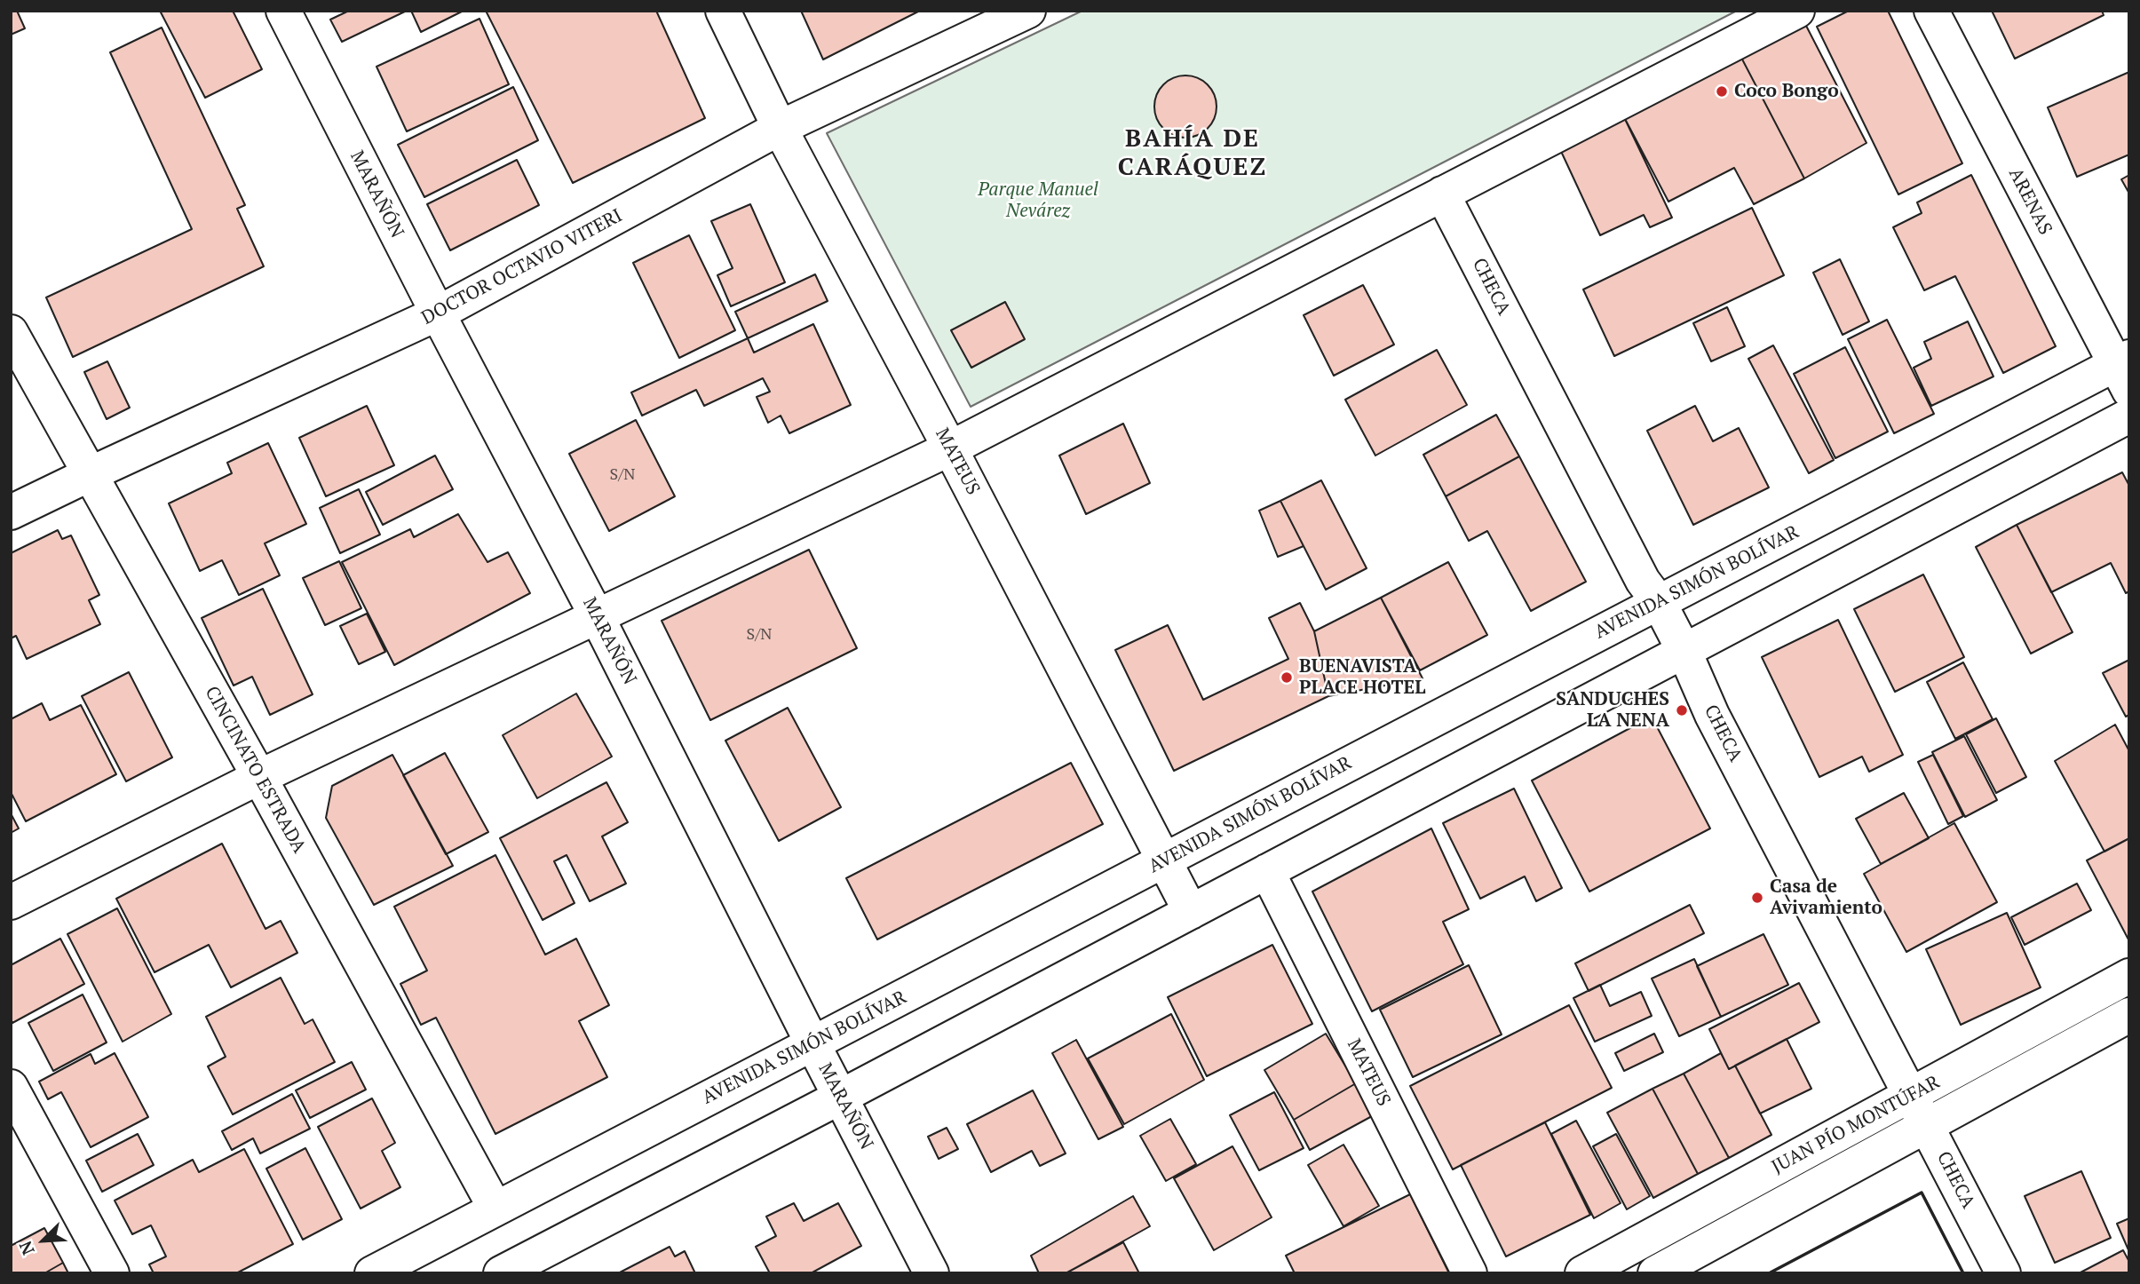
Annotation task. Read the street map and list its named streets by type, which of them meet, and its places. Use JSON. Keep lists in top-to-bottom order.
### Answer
{
  "streets": {
    "street": [
      "MARAÑÓN",
      "ARENAS",
      "DOCTOR OCTAVIO VITERI",
      "CHECA",
      "MATEUS",
      "AVENIDA SIMÓN BOLÍVAR",
      "CINCINATO ESTRADA",
      "JUAN PÍO MONTÚFAR"
    ]
  },
  "crossings": [
    ["MARAÑÓN", "DOCTOR OCTAVIO VITERI"],
    ["MARAÑÓN", "AVENIDA SIMÓN BOLÍVAR"],
    ["ARENAS", "AVENIDA SIMÓN BOLÍVAR"],
    ["DOCTOR OCTAVIO VITERI", "MATEUS"],
    ["DOCTOR OCTAVIO VITERI", "CINCINATO ESTRADA"],
    ["CHECA", "AVENIDA SIMÓN BOLÍVAR"],
    ["CHECA", "JUAN PÍO MONTÚFAR"],
    ["MATEUS", "AVENIDA SIMÓN BOLÍVAR"],
    ["AVENIDA SIMÓN BOLÍVAR", "CINCINATO ESTRADA"]
  ],
  "districts": ["BAHÍA DE CARÁQUEZ"],
  "parks": ["Parque Manuel Nevárez"],
  "places": [
    "Coco Bongo",
    "BUENAVISTA PLACE HOTEL",
    "SANDUCHES LA NENA",
    "Casa de Avivamiento"
  ],
  "house_numbers": ["S/N", "S/N"],
  "north": "bottom left"
}
